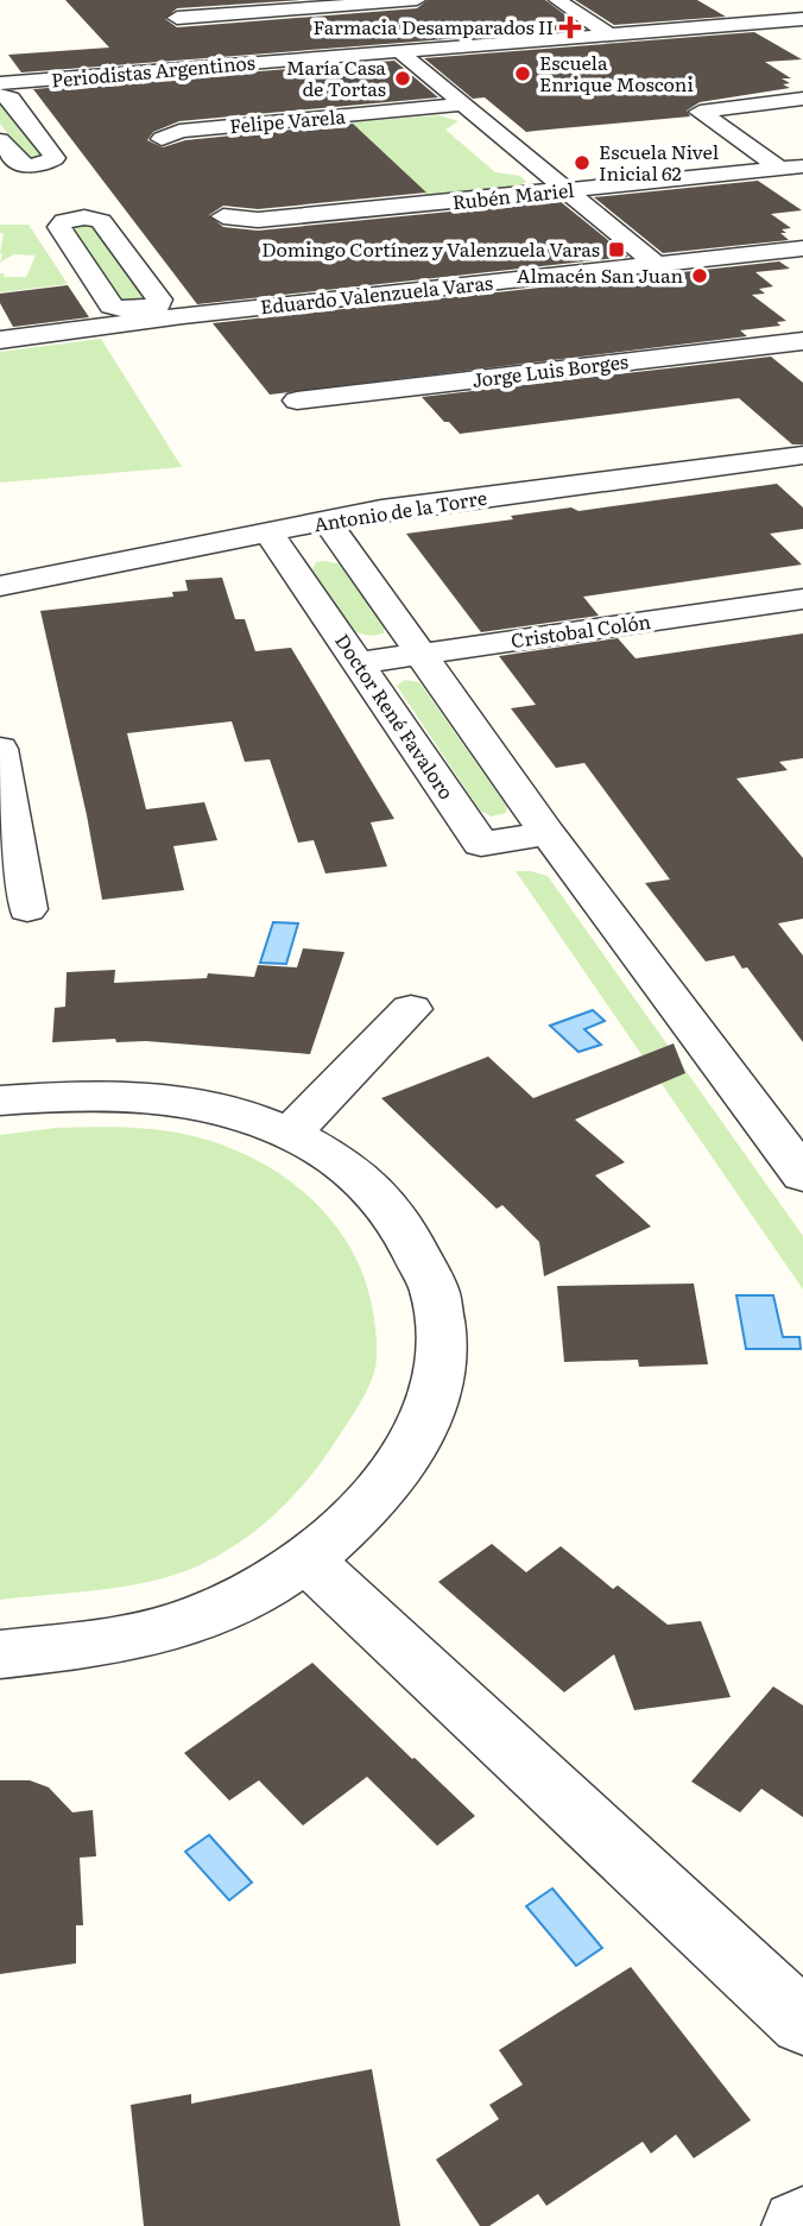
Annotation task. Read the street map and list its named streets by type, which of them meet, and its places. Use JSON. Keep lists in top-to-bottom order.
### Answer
{
  "streets": {
    "street": [
      "Periodistas Argentinos",
      "Felipe Varela",
      "Rubén Mariel",
      "Eduardo Valenzuela Varas",
      "Jorge Luis Borges",
      "Antonio de la Torre",
      "Cristobal Colón",
      "Doctor René Favaloro"
    ]
  },
  "crossings": [
    ["Antonio de la Torre", "Doctor René Favaloro"],
    ["Cristobal Colón", "Doctor René Favaloro"]
  ],
  "places": {
    "health": ["Farmacia Desamparados II"],
    "other": [
      "Escuela Enrique Mosconi",
      "María Casa de Tortas",
      "Escuela Nivel Inicial 62",
      "Almacén San Juan"
    ],
    "transit": ["Domingo Cortínez y Valenzuela Varas"]
  }
}
